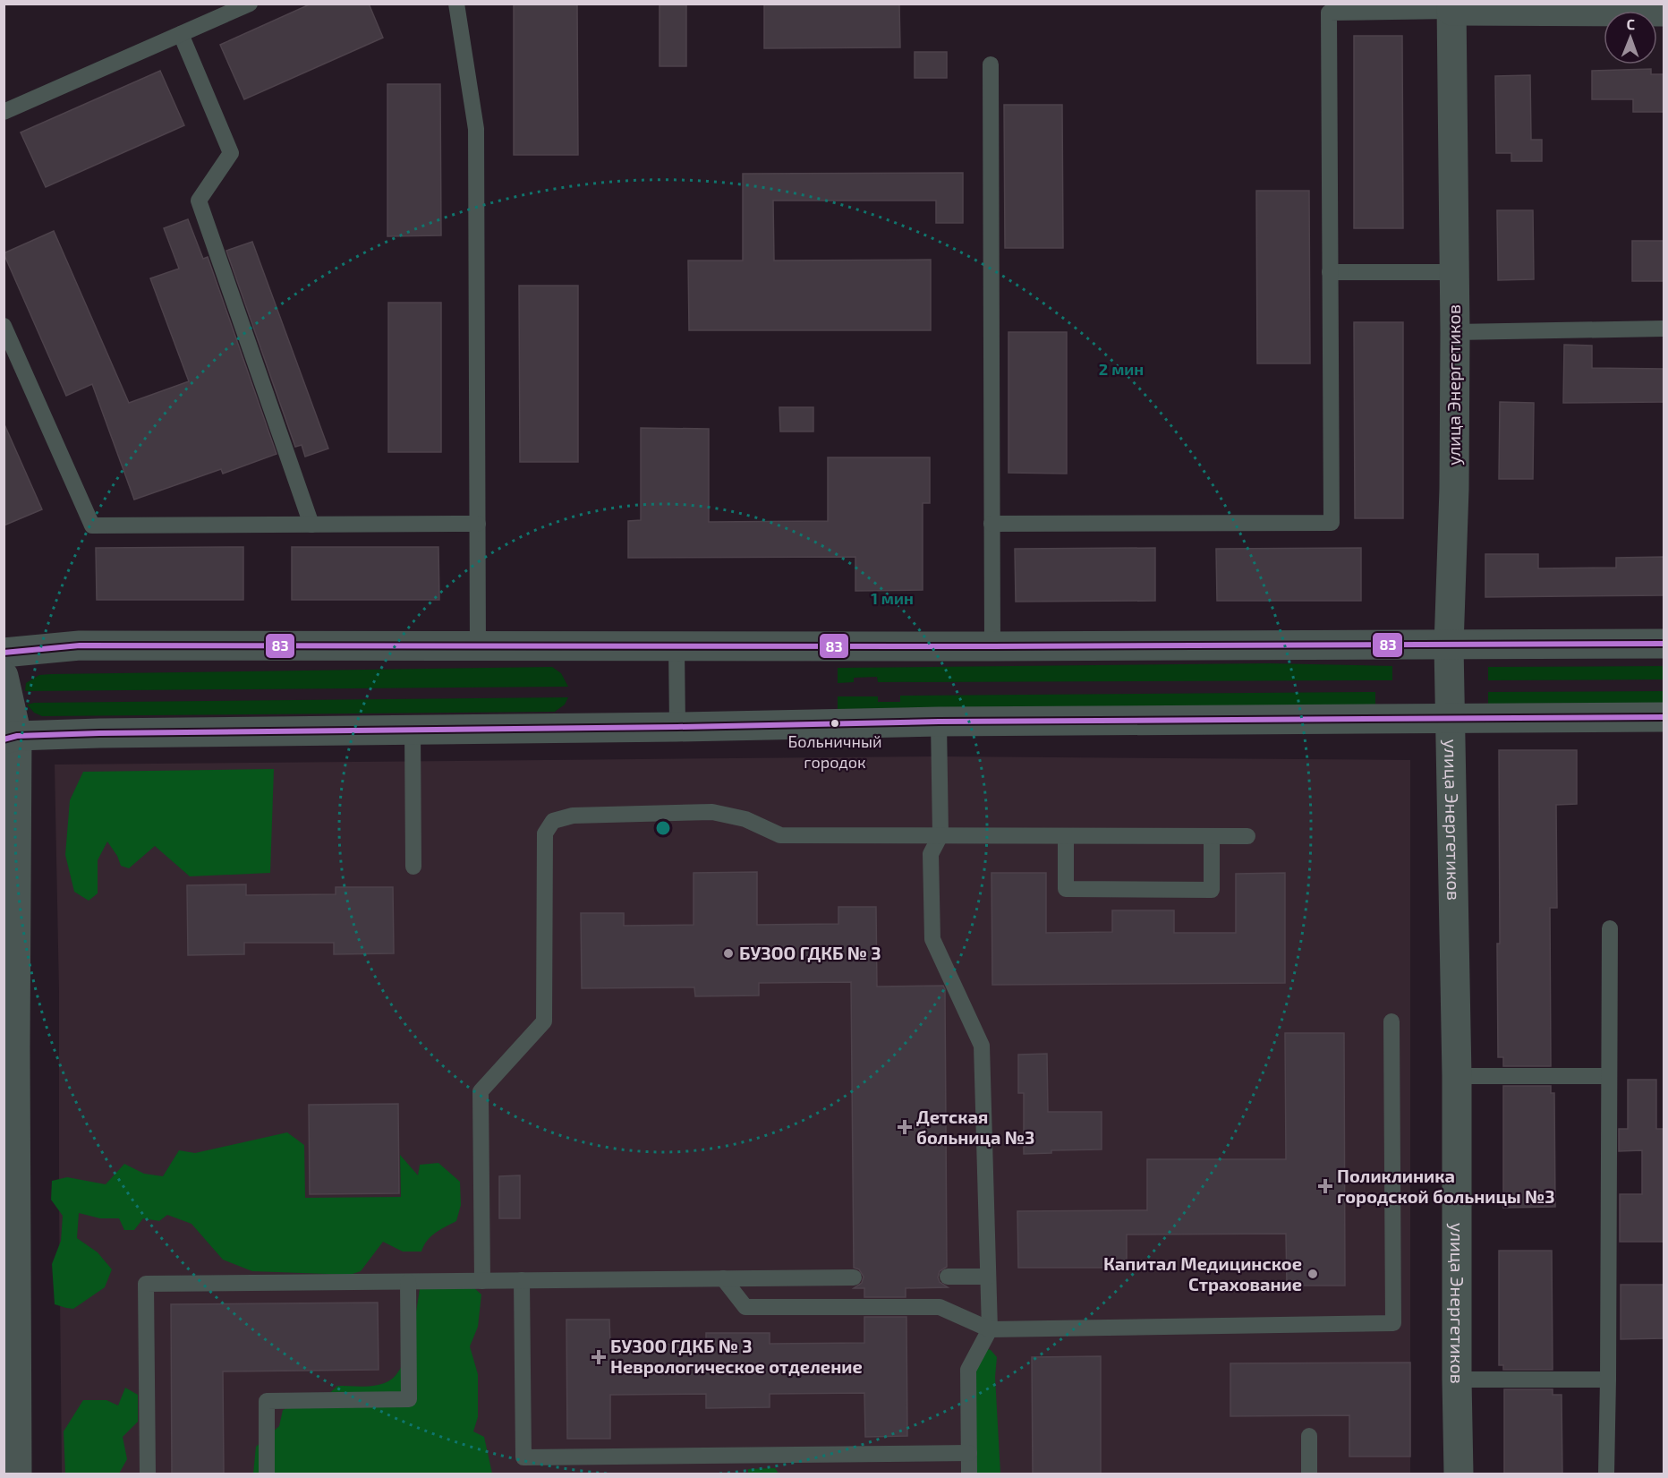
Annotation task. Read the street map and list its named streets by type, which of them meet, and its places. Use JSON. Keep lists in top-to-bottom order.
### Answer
{
  "streets": {
    "street": ["улица Энергетиков"]
  },
  "places": {
    "other": ["Больничный городок", "БУЗОО ГДКБ № 3", "Капитал Медицинское Страхование"],
    "health": ["Детская больница №3", "Поликлиника городской больницы №3", "БУЗОО ГДКБ № 3 Неврологическое отделение"]
  },
  "lines": ["transit line 83"],
  "north": "top",
  "rings": ["2 мин", "1 мин"]
}
